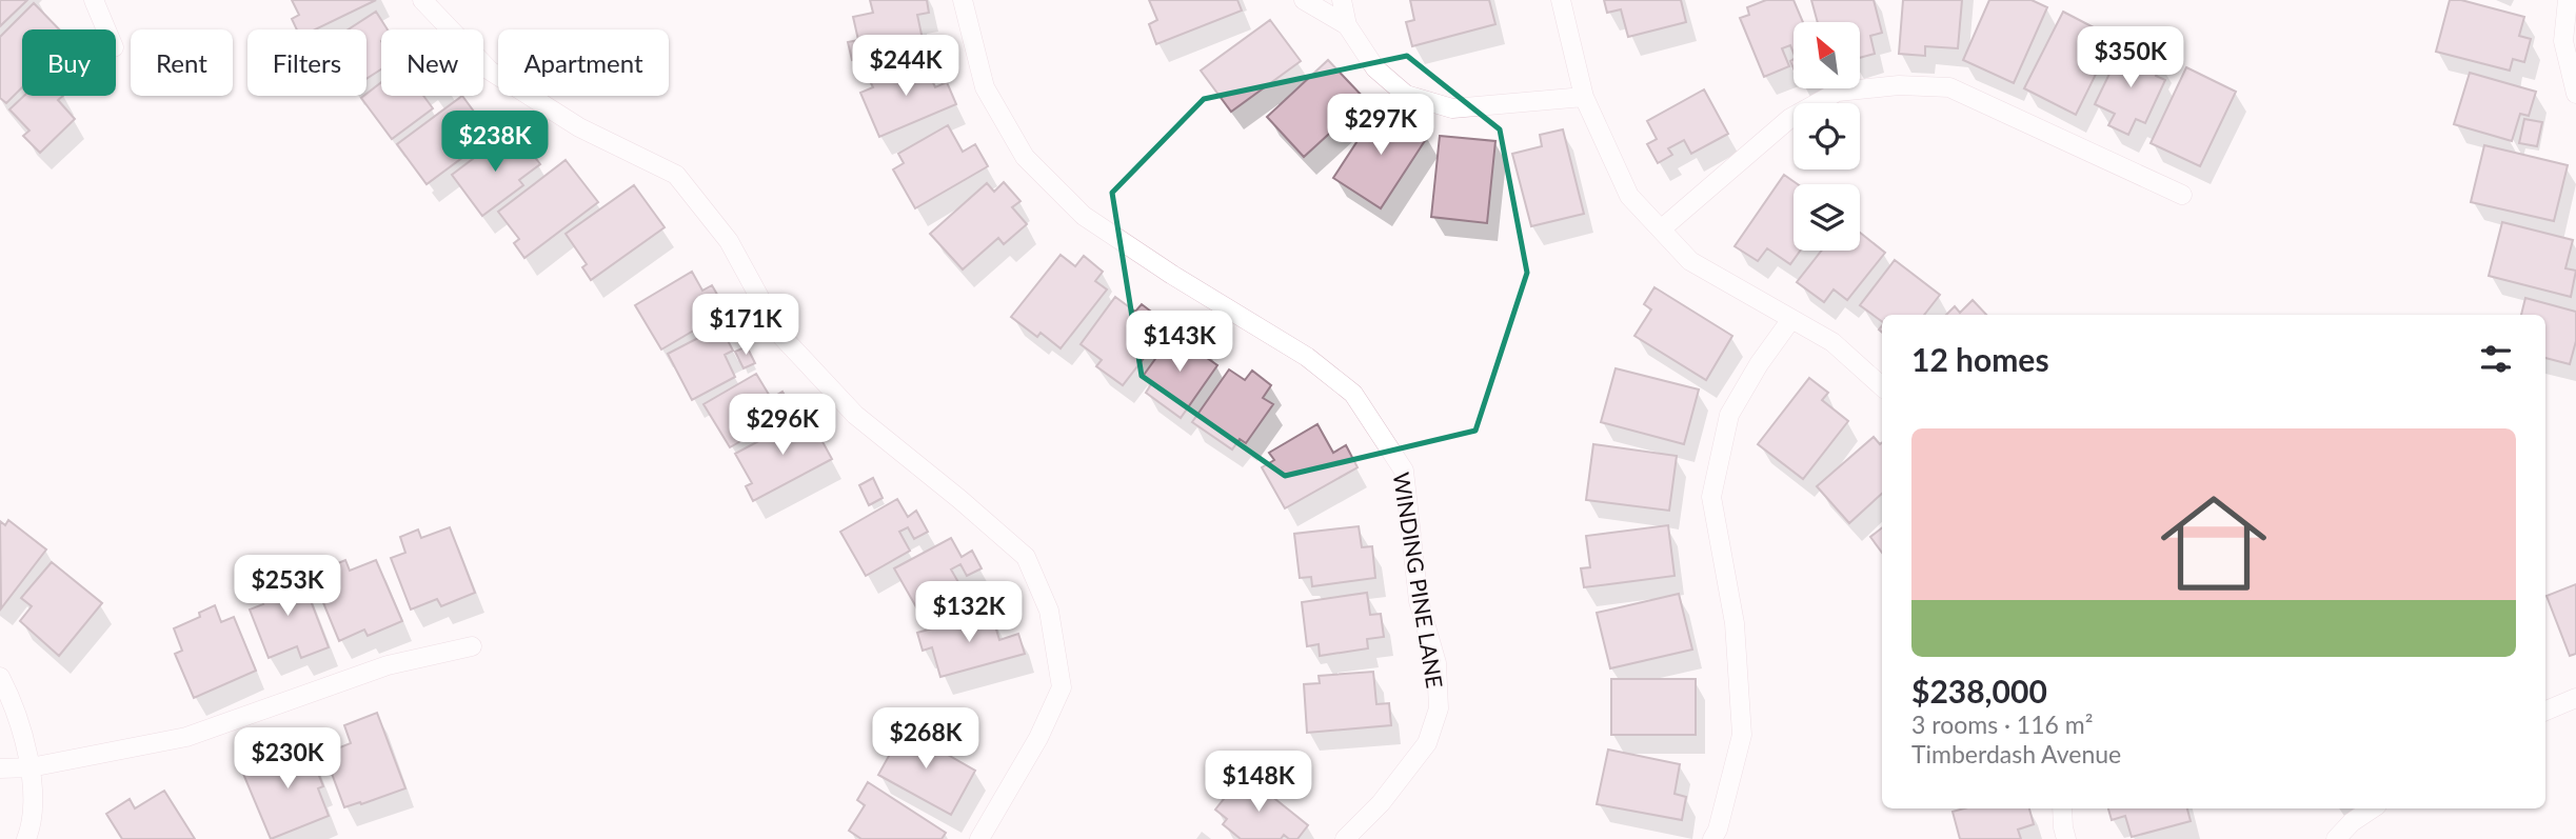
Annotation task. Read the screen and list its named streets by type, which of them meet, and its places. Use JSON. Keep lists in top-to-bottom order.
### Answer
{
  "streets": {
    "street": ["WINDING PINE LANE"]
  },
  "north": "top left",
  "page": {
    "price": [
      "$350K",
      "$244K",
      "$297K",
      "$238K",
      "$171K",
      "$143K",
      "$296K",
      "$253K",
      "$132K",
      "$268K",
      "$230K",
      "$148K"
    ],
    "chip": [
      "Buy",
      "Rent",
      "Filters",
      "New",
      "Apartment"
    ],
    "heading": "12 homes",
    "list": [
      {
        "name": "$238,000",
        "note": "3 rooms · 116 m² · Timberdash Avenue"
      }
    ]
  }
}
